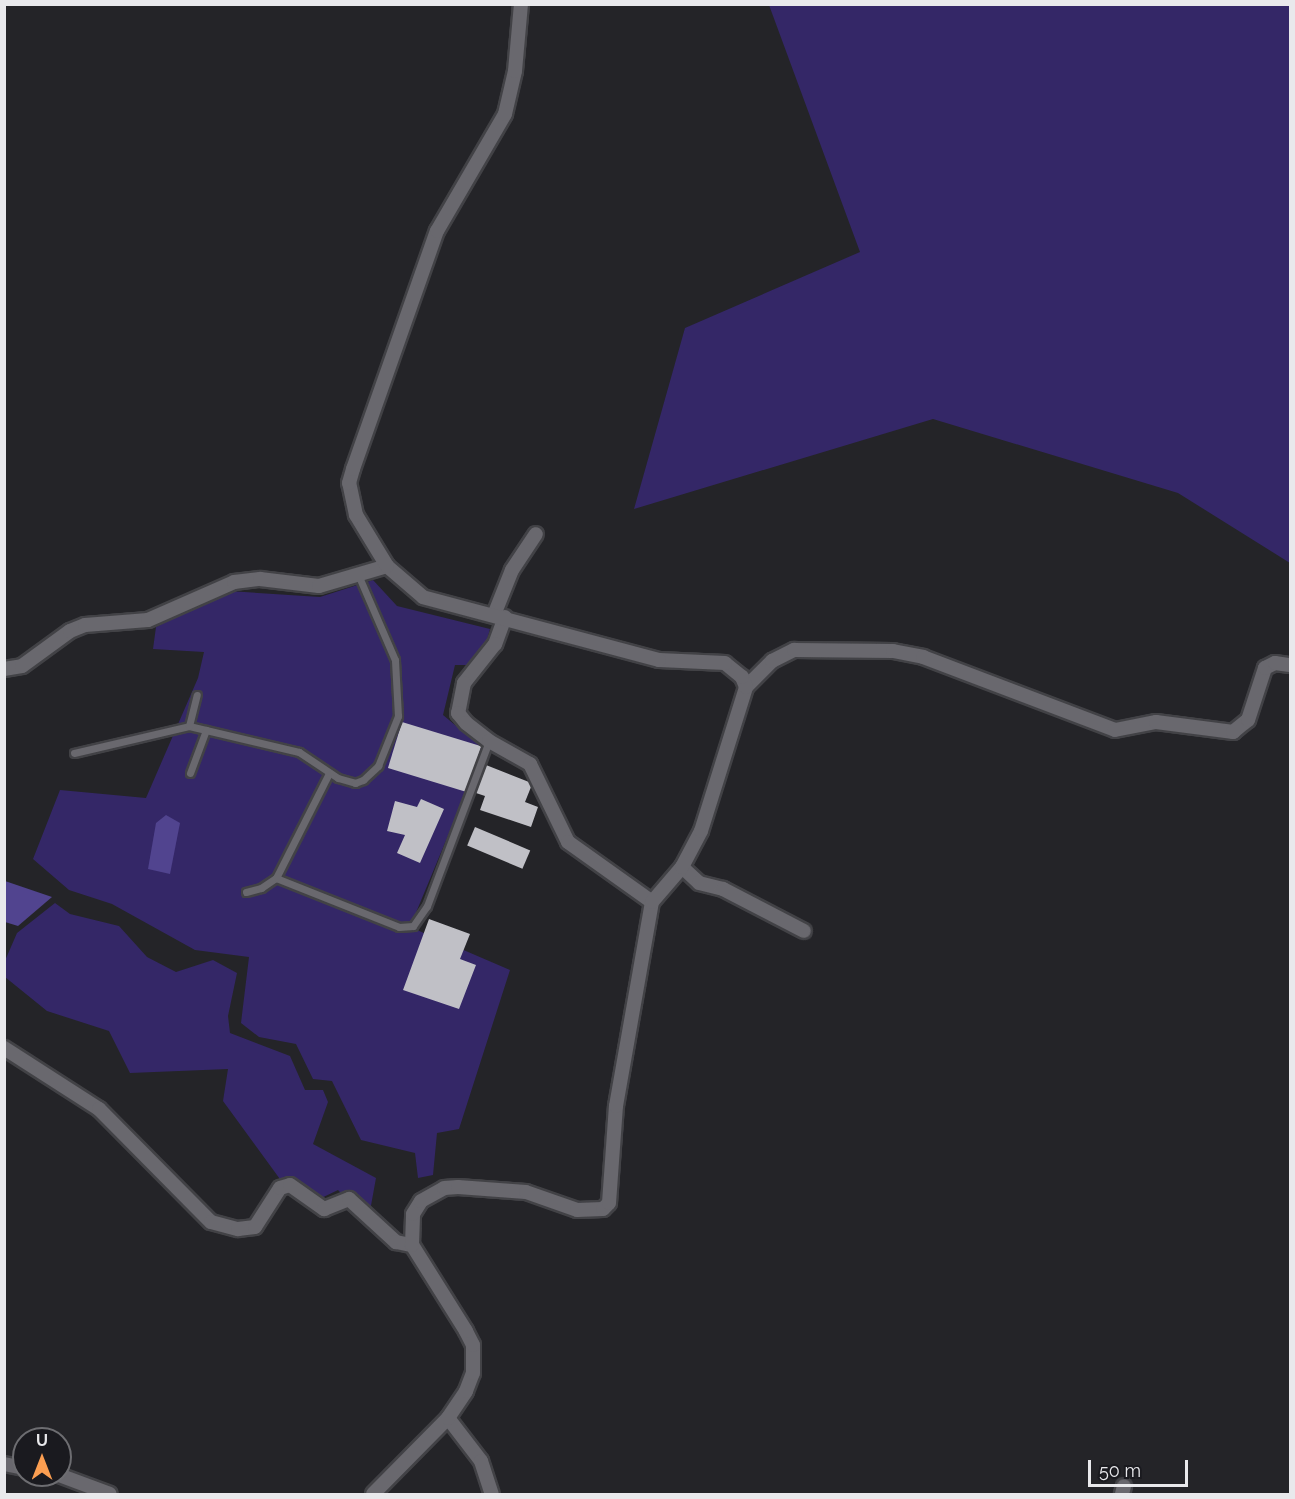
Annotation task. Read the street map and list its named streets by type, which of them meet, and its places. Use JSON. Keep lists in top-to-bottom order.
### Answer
{
  "scale_bar": "50 m",
  "north": "top"
}
